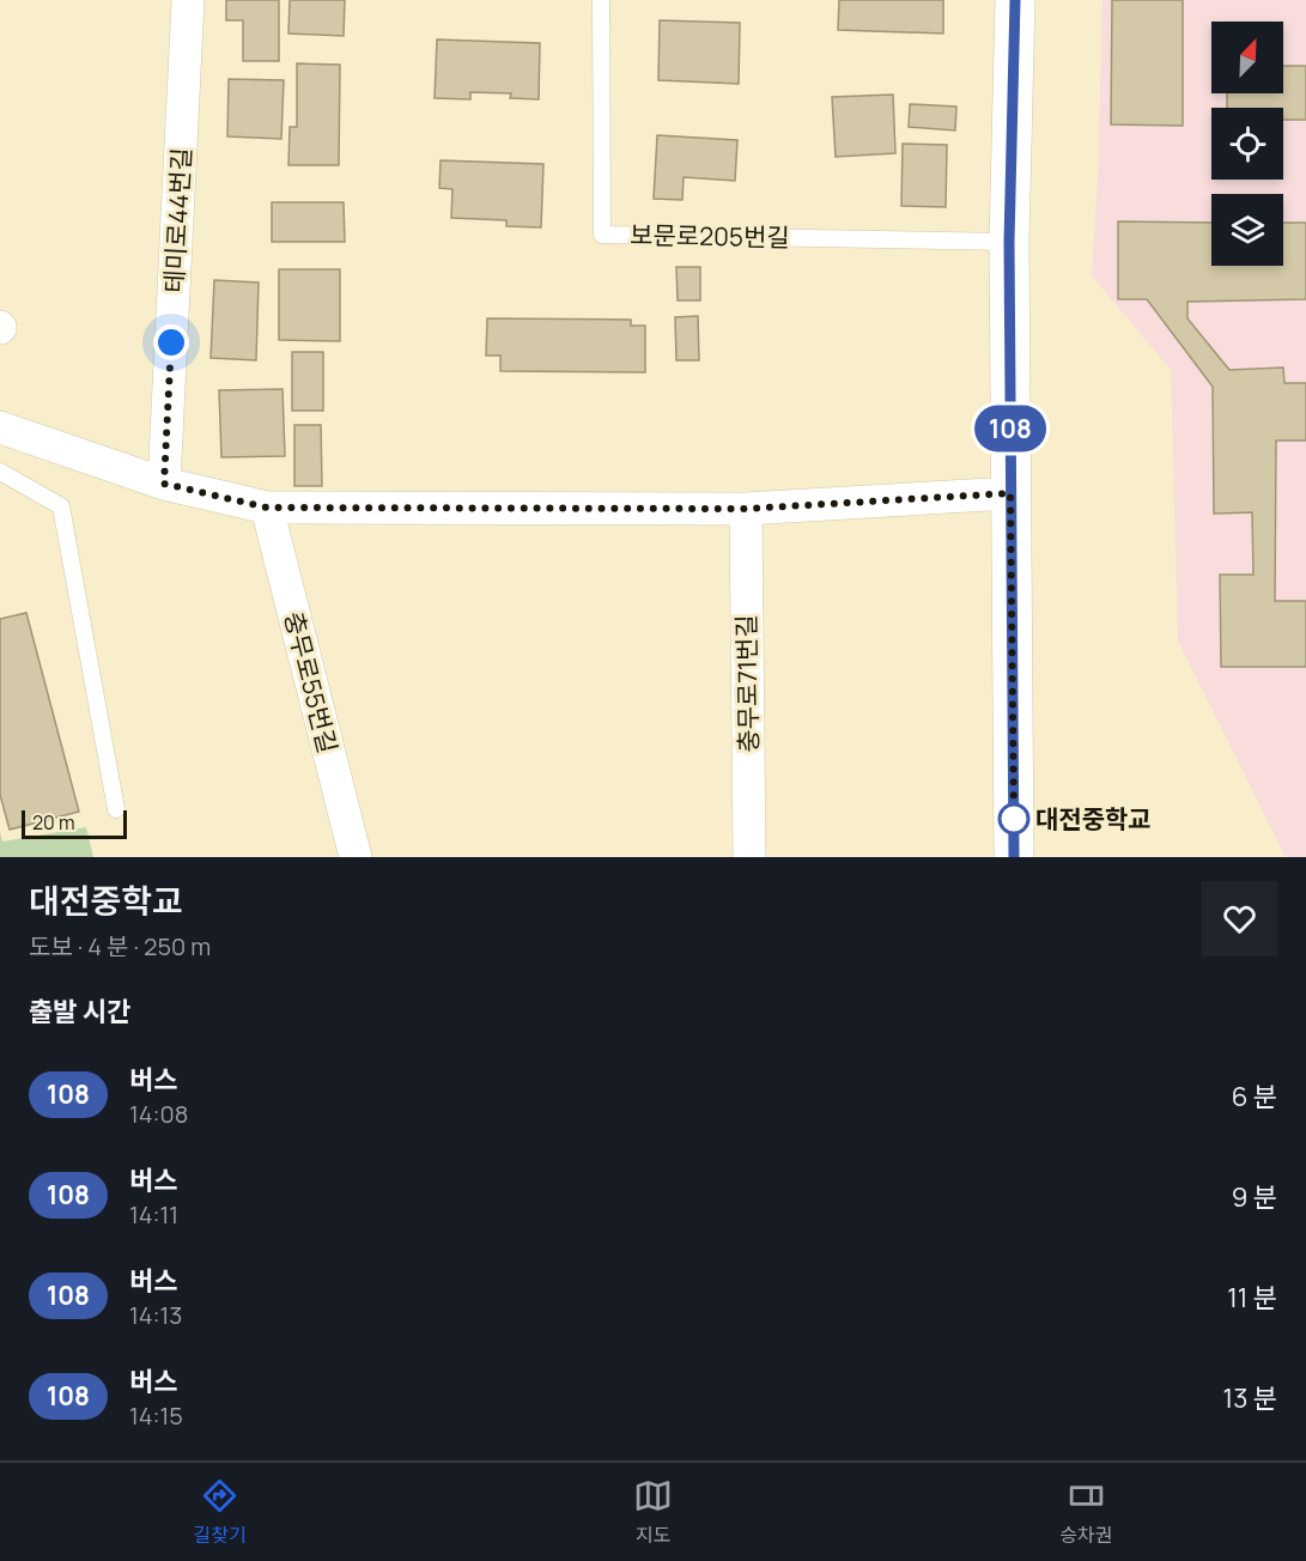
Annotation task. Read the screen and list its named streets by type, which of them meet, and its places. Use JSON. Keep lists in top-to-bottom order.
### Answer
{
  "streets": {
    "street": ["테미로44번길", "충무로55번길", "충무로71번길"],
    "lane": ["보문로205번길"]
  },
  "places": ["대전중학교"],
  "lines": ["bus line 108"],
  "scale_bar": "20 m",
  "north": "top right",
  "page": {
    "on_map": "108",
    "scale": "20 m",
    "heading": [
      ["대전중학교", "도보 · 4 분 · 250 m"],
      "출발 시간"
    ],
    "list": [
      {
        "mark": "108",
        "name": "버스",
        "note": "14:08",
        "value": "6 분"
      },
      {
        "mark": "108",
        "name": "버스",
        "note": "14:11",
        "value": "9 분"
      },
      {
        "mark": "108",
        "name": "버스",
        "note": "14:13",
        "value": "11 분"
      },
      {
        "mark": "108",
        "name": "버스",
        "note": "14:15",
        "value": "13 분"
      }
    ],
    "tabs": ["길찾기", "지도", "승차권"]
  }
}
